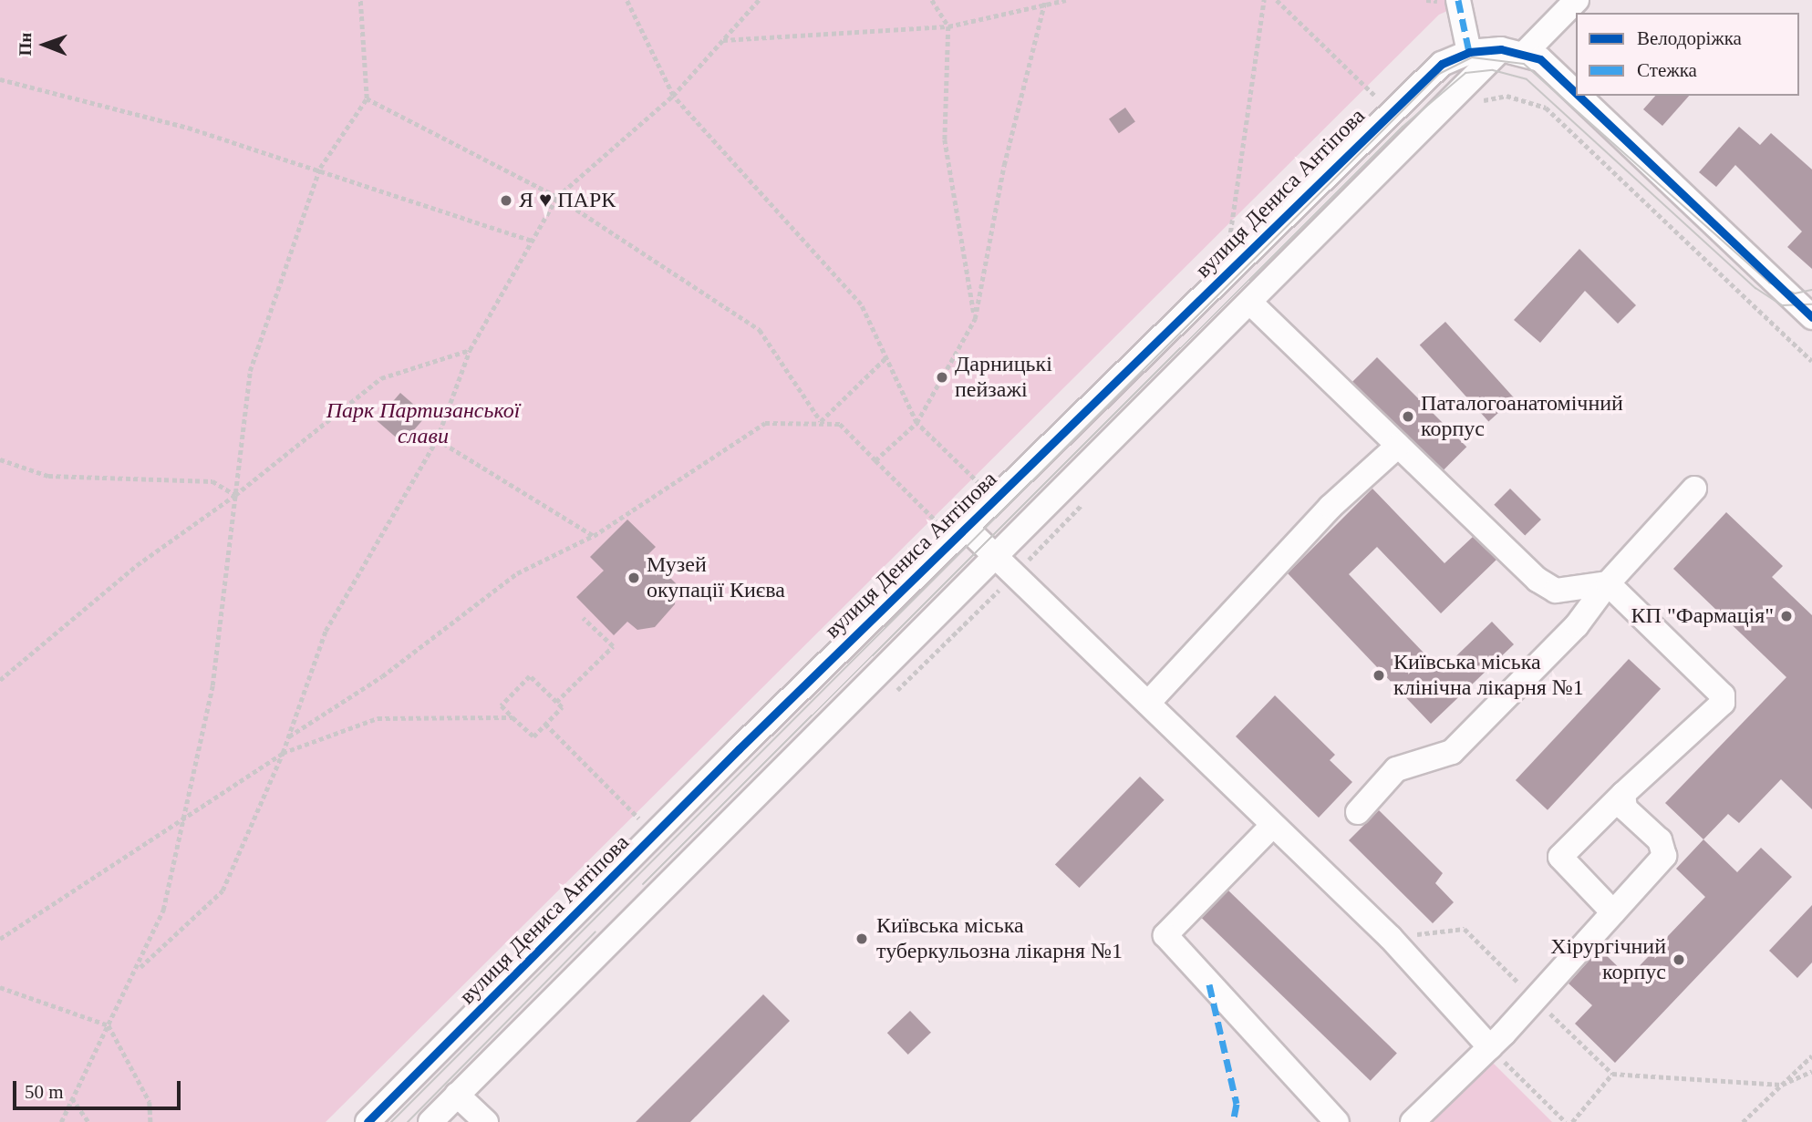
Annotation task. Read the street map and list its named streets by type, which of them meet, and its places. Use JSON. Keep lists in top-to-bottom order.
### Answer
{
  "streets": {
    "street": ["вулиця Дениса Антіпова"]
  },
  "parks": ["Парк Партизанської слави"],
  "places": [
    "Я ♥ ПАРК",
    "Дарницькі пейзажі",
    "Паталогоанатомічний корпус",
    "Музей окупації Києва",
    "КП \"Фармація\"",
    "Київська міська клінічна лікарня №1",
    "Київська міська туберкульозна лікарня №1",
    "Хірургічний корпус"
  ],
  "legend": ["Велодоріжка", "Стежка"],
  "scale_bar": "50 m",
  "north": "left"
}
